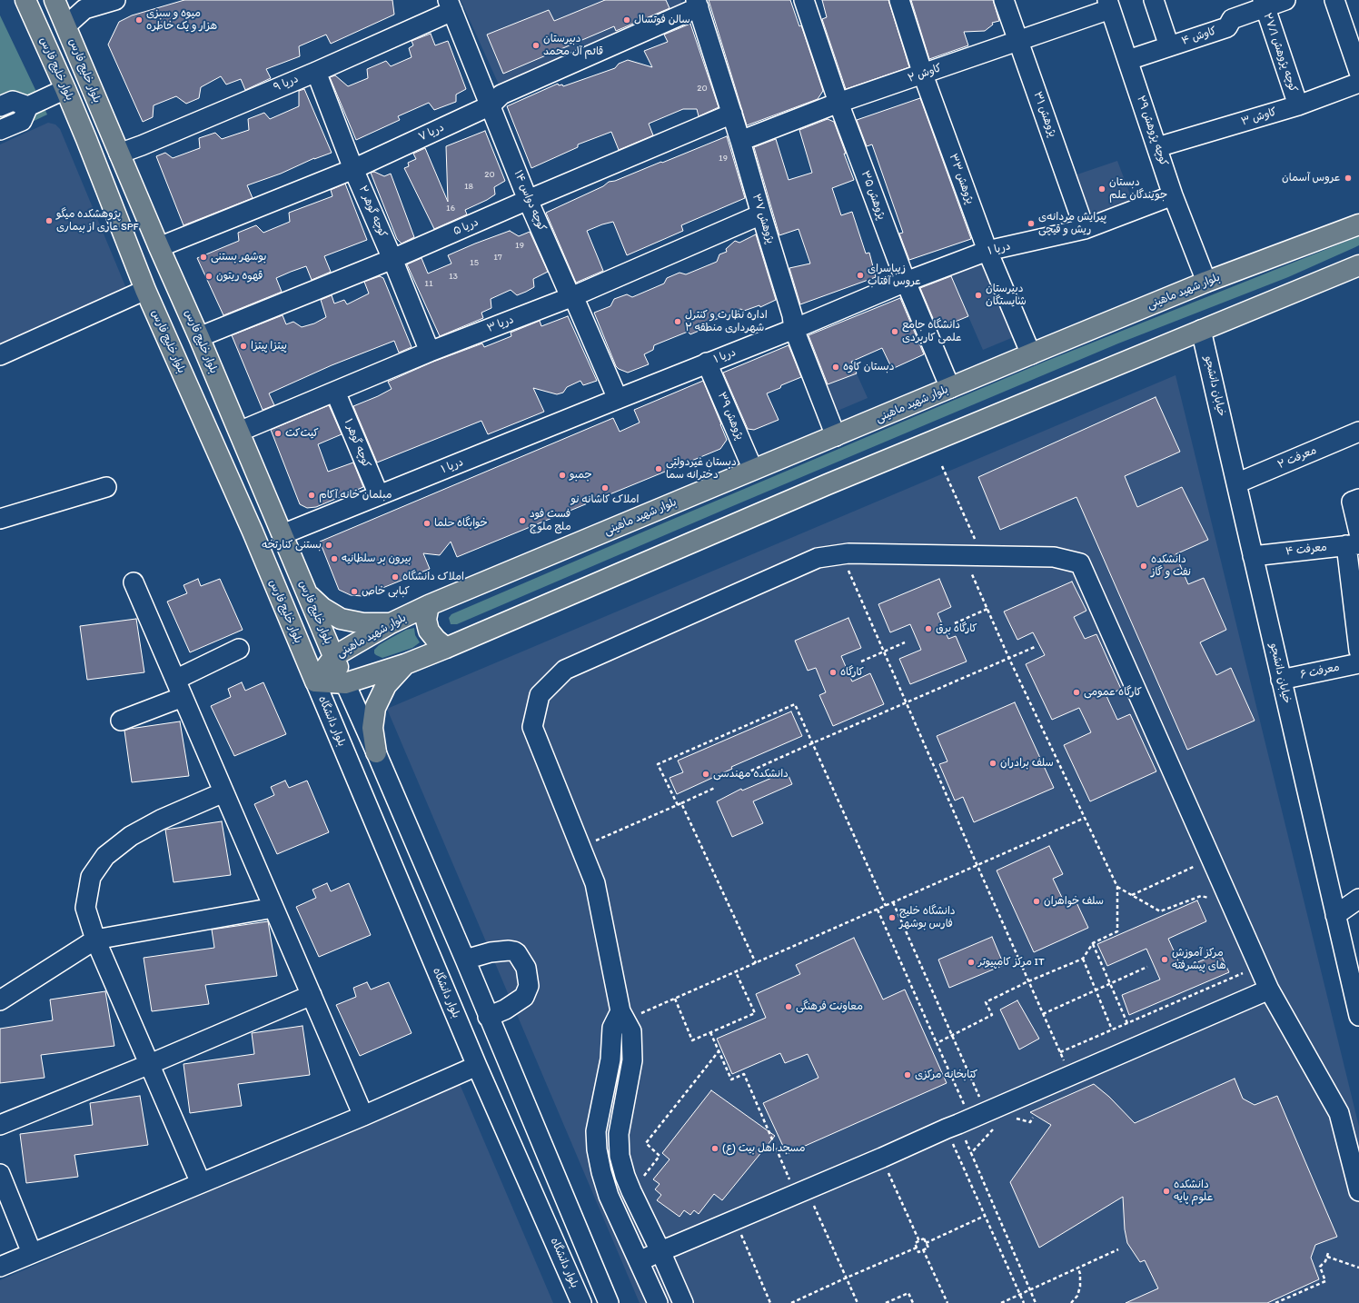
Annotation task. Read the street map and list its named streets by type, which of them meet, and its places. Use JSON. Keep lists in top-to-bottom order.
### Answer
{
  "streets": {
    "main road": ["بلوار خلیج ‌فارس", "بلوار خلیج‌ فارس", "بلوار شهید ماهینی"],
    "street": [
      "کاوش ۴",
      "کوچه پژوهش ۲۷/۱",
      "کاوش ۲",
      "دریا ۹",
      "پژوهش ۳۱",
      "کاوش ۳",
      "کوچه پژوهش ۲۹",
      "دریا ۷",
      "پژوهش ۳۳",
      "پژوهش ۳۵",
      "کوچه دواس ۱۴",
      "کوچه گوهر ۲",
      "پژوهش ۳۷",
      "دریا ۵",
      "دریا ۱",
      "دریا ۳",
      "خیابان دانشجو",
      "پژوهش ۳۹",
      "کوچه گوهر ۱",
      "معرفت ۲",
      "معرفت ۴",
      "معرفت ۶",
      "بلوار دانشگاه"
    ]
  },
  "crossings": [
    ["کاوش ۴", "کوچه پژوهش ۲۷/۱"],
    ["کاوش ۴", "کوچه پژوهش ۲۹"],
    ["کوچه پژوهش ۲۷/۱", "کاوش ۳"],
    ["بلوار خلیج ‌فارس", "بلوار شهید ماهینی"],
    ["بلوار خلیج ‌فارس", "بلوار دانشگاه"],
    ["بلوار خلیج‌ فارس", "دریا ۹"],
    ["بلوار خلیج‌ فارس", "دریا ۷"],
    ["بلوار خلیج‌ فارس", "دریا ۵"],
    ["بلوار خلیج‌ فارس", "دریا ۱"],
    ["بلوار خلیج‌ فارس", "بلوار شهید ماهینی"],
    ["بلوار خلیج‌ فارس", "دریا ۳"],
    ["کاوش ۲", "پژوهش ۳۱"],
    ["کاوش ۲", "کوچه پژوهش ۲۹"],
    ["کاوش ۲", "پژوهش ۳۳"],
    ["کاوش ۲", "پژوهش ۳۵"],
    ["کاوش ۲", "پژوهش ۳۷"],
    ["دریا ۹", "کوچه دواس ۱۴"],
    ["دریا ۹", "کوچه گوهر ۲"],
    ["پژوهش ۳۱", "دریا ۱"],
    ["کاوش ۳", "کوچه پژوهش ۲۹"],
    ["کوچه پژوهش ۲۹", "دریا ۱"],
    ["کوچه پژوهش ۲۹", "بلوار شهید ماهینی"],
    ["دریا ۷", "کوچه دواس ۱۴"],
    ["دریا ۷", "کوچه گوهر ۲"],
    ["دریا ۷", "پژوهش ۳۷"],
    ["پژوهش ۳۳", "دریا ۱"],
    ["پژوهش ۳۳", "بلوار شهید ماهینی"],
    ["پژوهش ۳۵", "دریا ۱"],
    ["پژوهش ۳۵", "بلوار شهید ماهینی"],
    ["کوچه دواس ۱۴", "دریا ۵"],
    ["کوچه دواس ۱۴", "دریا ۱"],
    ["کوچه دواس ۱۴", "دریا ۳"],
    ["کوچه گوهر ۲", "دریا ۵"],
    ["کوچه گوهر ۲", "دریا ۳"],
    ["پژوهش ۳۷", "دریا ۵"],
    ["پژوهش ۳۷", "دریا ۱"],
    ["پژوهش ۳۷", "بلوار شهید ماهینی"],
    ["پژوهش ۳۷", "دریا ۳"],
    ["دریا ۱", "پژوهش ۳۹"],
    ["دریا ۱", "کوچه گوهر ۱"],
    ["بلوار شهید ماهینی", "پژوهش ۳۹"],
    ["بلوار شهید ماهینی", "بلوار دانشگاه"],
    ["دریا ۳", "کوچه گوهر ۱"],
    ["خیابان دانشجو", "معرفت ۲"],
    ["خیابان دانشجو", "معرفت ۴"],
    ["خیابان دانشجو", "معرفت ۶"]
  ],
  "places": [
    "میوه‌ و سبزی هزار و یک خاطره",
    "سالن فوتسال",
    "دبیرستان قائم آل محمد",
    "عروس آسمان",
    "دبستان جویندگان علم",
    "پژوهشکده میگو عاری از بیماری SPF",
    "پیرایش مردانه‌ی ریش و قیچی",
    "بوشهر بستنی",
    "زیباسرای عروس آفتاب",
    "قهوه ریتون",
    "دبیرستان شایستگان",
    "اداره‌ نظارت و کنترل شهرداری منطقه ۲",
    "دانشگاه جامع علمی کاربردی",
    "پیتزا پیتزا",
    "دبستان کاوه",
    "کیت‌کت",
    "دبستان غیردولتی دخترانه سما",
    "جمبو",
    "املاک کاشانه نو",
    "مبلمان خانه آکام",
    "فست فود ملچ ملوچ",
    "خوابگاه حلما",
    "بستنی کنارتخه",
    "بیرون بر سلطانیه",
    "دانشکده نفت و گاز",
    "املاک دانشگاه",
    "کبابی خاص",
    "کارگاه برق",
    "کارگاه",
    "کارگاه عمومی",
    "سلف برادران",
    "دانشکده مهندسی",
    "سلف خواهران",
    "دانشگاه خلیج فارس بوشهر",
    "مرکز آموزش های پیشرفته",
    "مرکز کامپیوتر IT",
    "معاونت فرهنگی",
    "کتابخانه مرکزی",
    "مسجد اهل بیت (ع)",
    "دانشکده علوم پایه"
  ],
  "house_numbers": [
    "20",
    "19",
    "20",
    "18",
    "16",
    "19",
    "17",
    "15",
    "13",
    "11"
  ]
}
